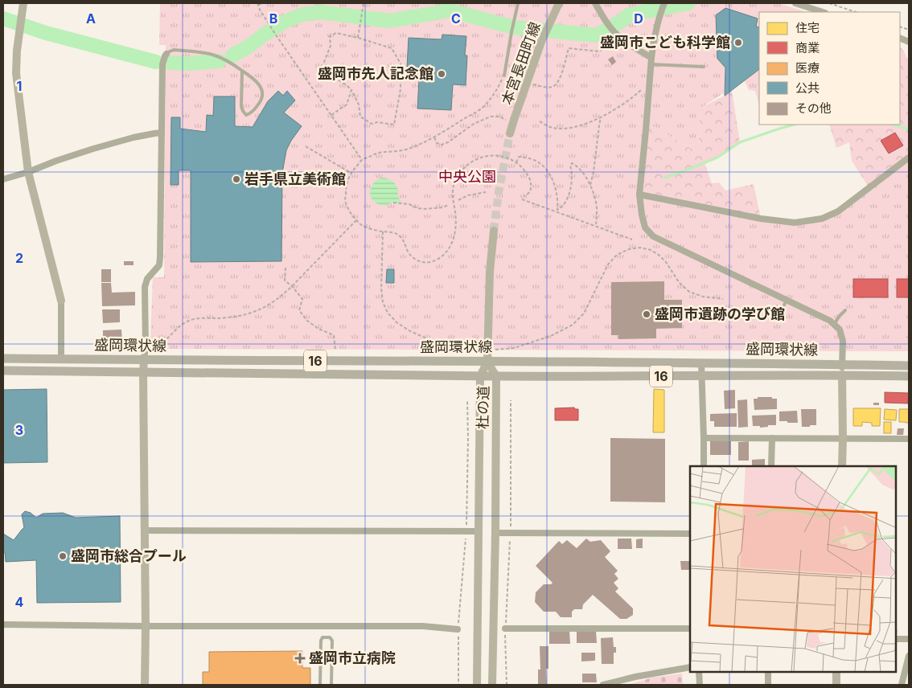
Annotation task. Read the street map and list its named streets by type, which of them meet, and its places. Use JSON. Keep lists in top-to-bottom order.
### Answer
{
  "streets": {
    "main road": [
      "本宮長田町線",
      "盛岡環状線",
      "16",
      "杜の道"
    ]
  },
  "crossings": [
    ["盛岡環状線", "杜の道"]
  ],
  "parks": ["中央公園"],
  "places": {
    "other": [
      "盛岡市こども科学館",
      "盛岡市先人記念館",
      "岩手県立美術館",
      "盛岡市遺跡の学び館",
      "盛岡市総合プール"
    ],
    "health": ["盛岡市立病院"]
  },
  "legend": [
    "住宅",
    "商業",
    "医療",
    "公共",
    "その他"
  ],
  "grid": {
    "columns": [
      "A",
      "B",
      "C",
      "D"
    ],
    "rows": [
      "1",
      "2",
      "3",
      "4"
    ]
  }
}
